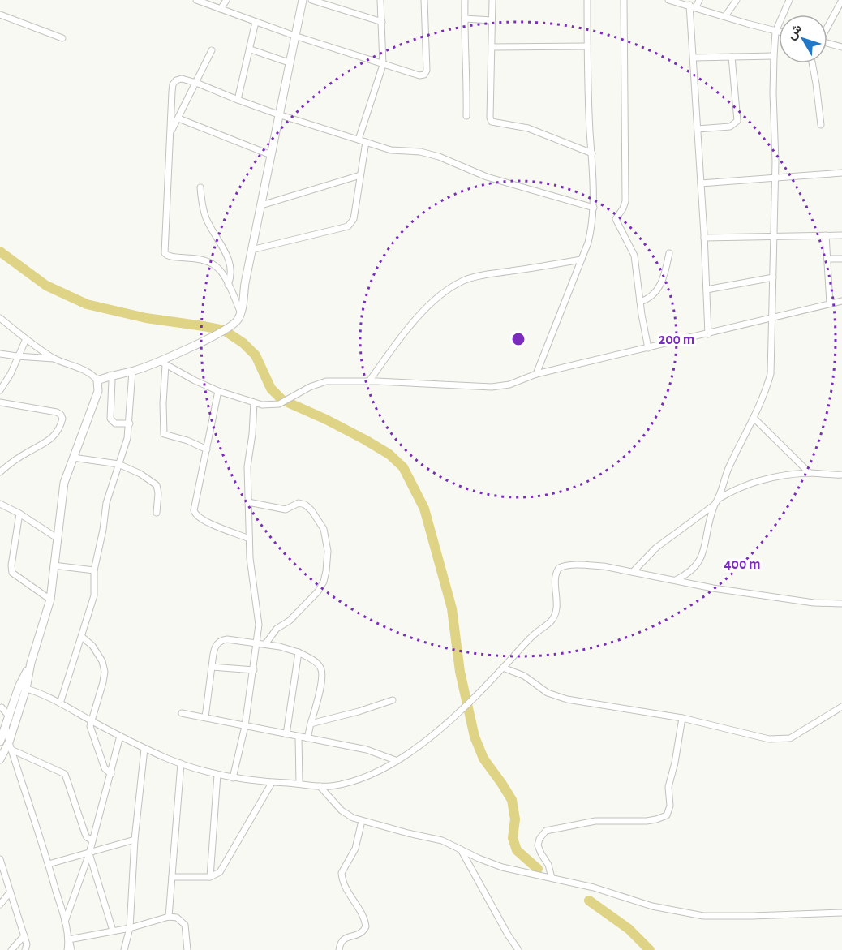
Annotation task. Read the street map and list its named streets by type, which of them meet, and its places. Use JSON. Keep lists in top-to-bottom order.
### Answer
{
  "north": "top left",
  "rings": ["200 m", "400 m"]
}
